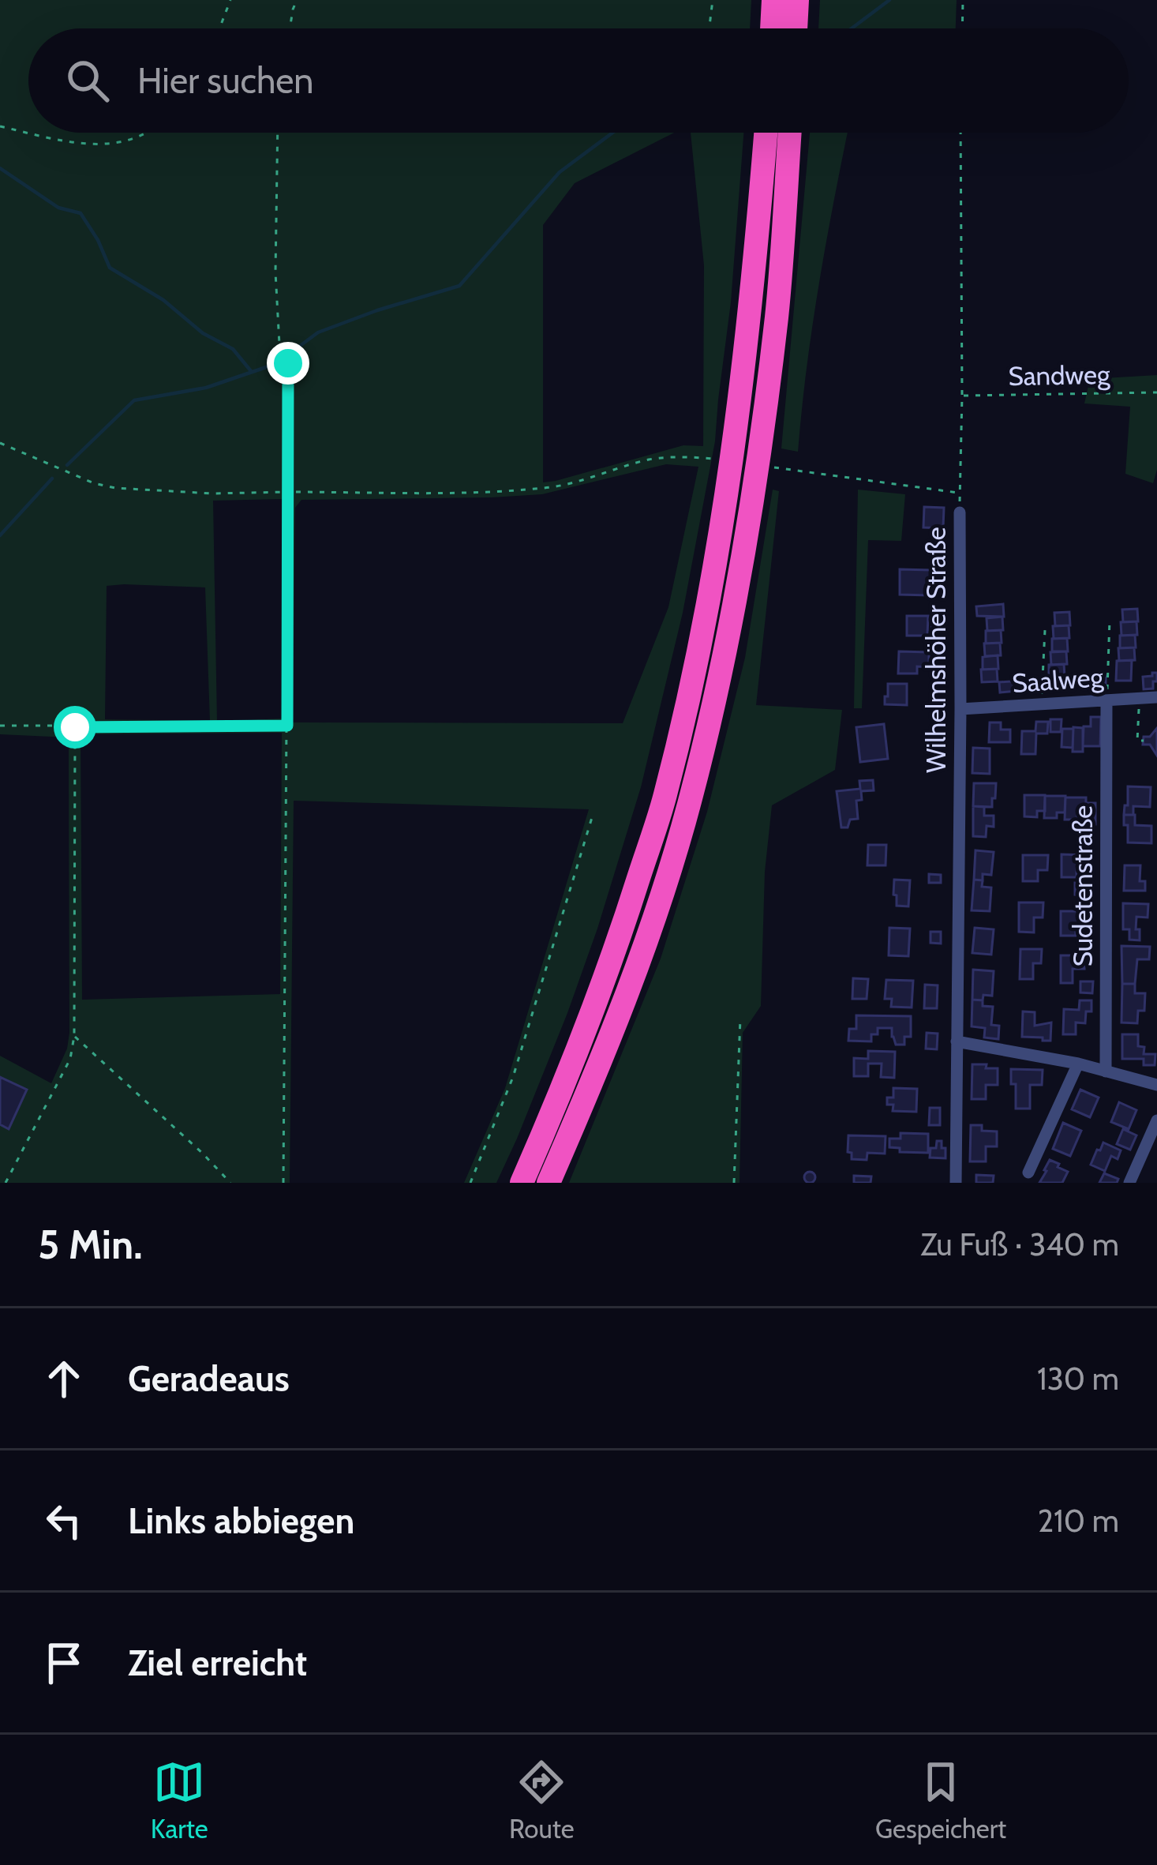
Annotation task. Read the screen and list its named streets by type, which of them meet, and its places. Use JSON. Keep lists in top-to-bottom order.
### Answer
{
  "streets": {
    "street": ["Wilhelmshöher Straße", "Saalweg", "Sudetenstraße"],
    "path": ["Sandweg"]
  },
  "crossings": [
    ["Sandweg", "Wilhelmshöher Straße"],
    ["Wilhelmshöher Straße", "Saalweg"],
    ["Saalweg", "Sudetenstraße"]
  ],
  "page": {
    "search": "Hier suchen",
    "heading": ["5 Min.", "Zu Fuß · 340 m"],
    "list": [
      ["Geradeaus", "130 m"],
      ["Links abbiegen", "210 m"],
      "Ziel erreicht"
    ],
    "nav": ["Karte", "Route", "Gespeichert"]
  }
}
